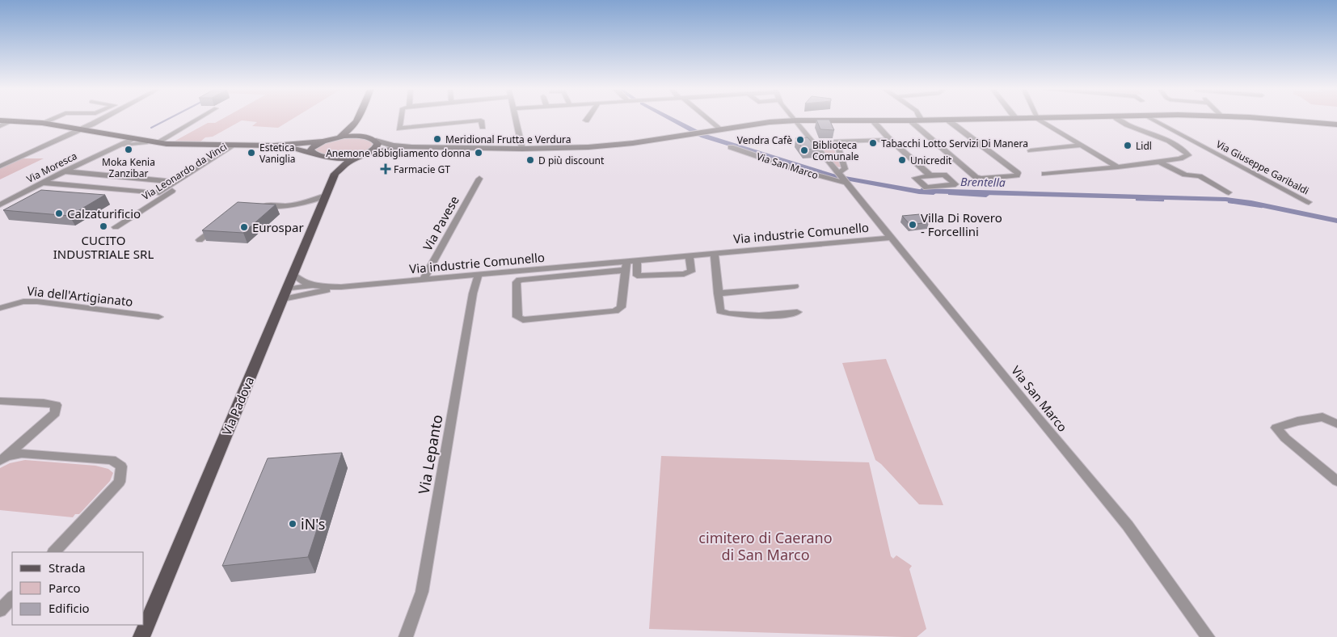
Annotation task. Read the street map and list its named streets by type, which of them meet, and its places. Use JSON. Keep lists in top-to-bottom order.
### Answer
{
  "streets": {
    "main road": ["Via Padova"],
    "street": [
      "Via San Marco",
      "Via Moresca",
      "Via Giuseppe Garibaldi",
      "Via Leonardo da Vinci",
      "Via Pavese",
      "Via industrie Comunello",
      "Via dell'Artigianato",
      "Via Lepanto"
    ]
  },
  "crossings": [
    ["Via San Marco", "Via industrie Comunello"],
    ["Via Pavese", "Via industrie Comunello"],
    ["Via industrie Comunello", "Via Lepanto"]
  ],
  "water": ["Brentella"],
  "parks": ["cimitero di Caerano di San Marco"],
  "places": {
    "other": [
      "Meridional Frutta e Verdura",
      "Vendra Cafè",
      "Tabacchi Lotto Servizi Di Manera",
      "Lidl",
      "Moka Kenia Zanzibar",
      "Biblioteca Comunale",
      "Estetica Vaniglia",
      "Anemone abbigliamento donna",
      "D più discount",
      "Unicredit",
      "Calzaturificio",
      "Villa Di Rovero - Forcellini",
      "CUCITO INDUSTRIALE SRL",
      "Eurospar",
      "iN's"
    ],
    "health": ["Farmacie GT"]
  },
  "legend": ["Strada", "Parco", "Edificio"]
}
